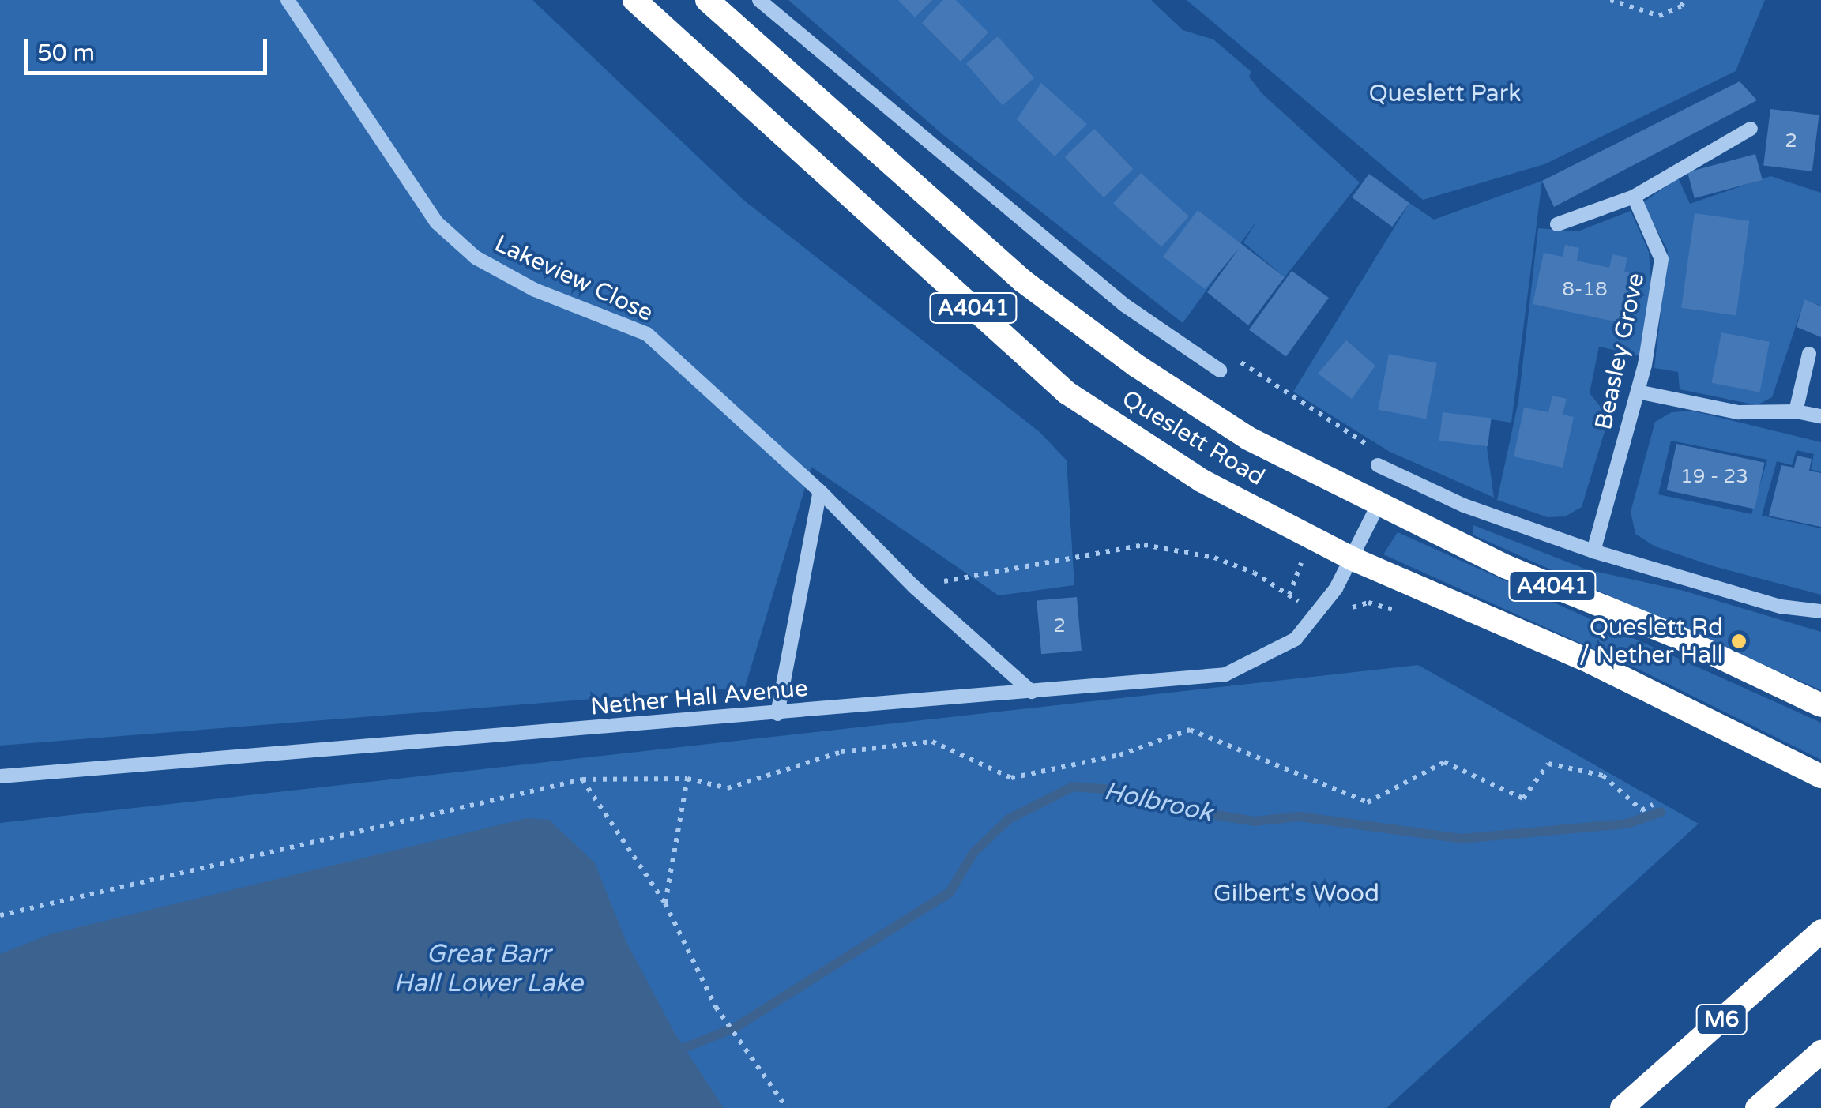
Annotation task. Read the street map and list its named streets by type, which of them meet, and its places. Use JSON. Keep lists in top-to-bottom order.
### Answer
{
  "streets": {
    "highway": ["A4041", "Queslett Road", "M6"],
    "street": ["Lakeview Close", "Beasley Grove", "Nether Hall Avenue"]
  },
  "crossings": [
    ["Lakeview Close", "Nether Hall Avenue"],
    ["Queslett Road", "Nether Hall Avenue"]
  ],
  "water": ["Holbrook", "Great Barr Hall Lower Lake"],
  "parks": ["Queslett Park", "Gilbert's Wood"],
  "places": ["Queslett Rd / Nether Hall"],
  "house_numbers": [
    "2",
    "8-18",
    "19 - 23",
    "2"
  ],
  "scale_bar": "50 m"
}
